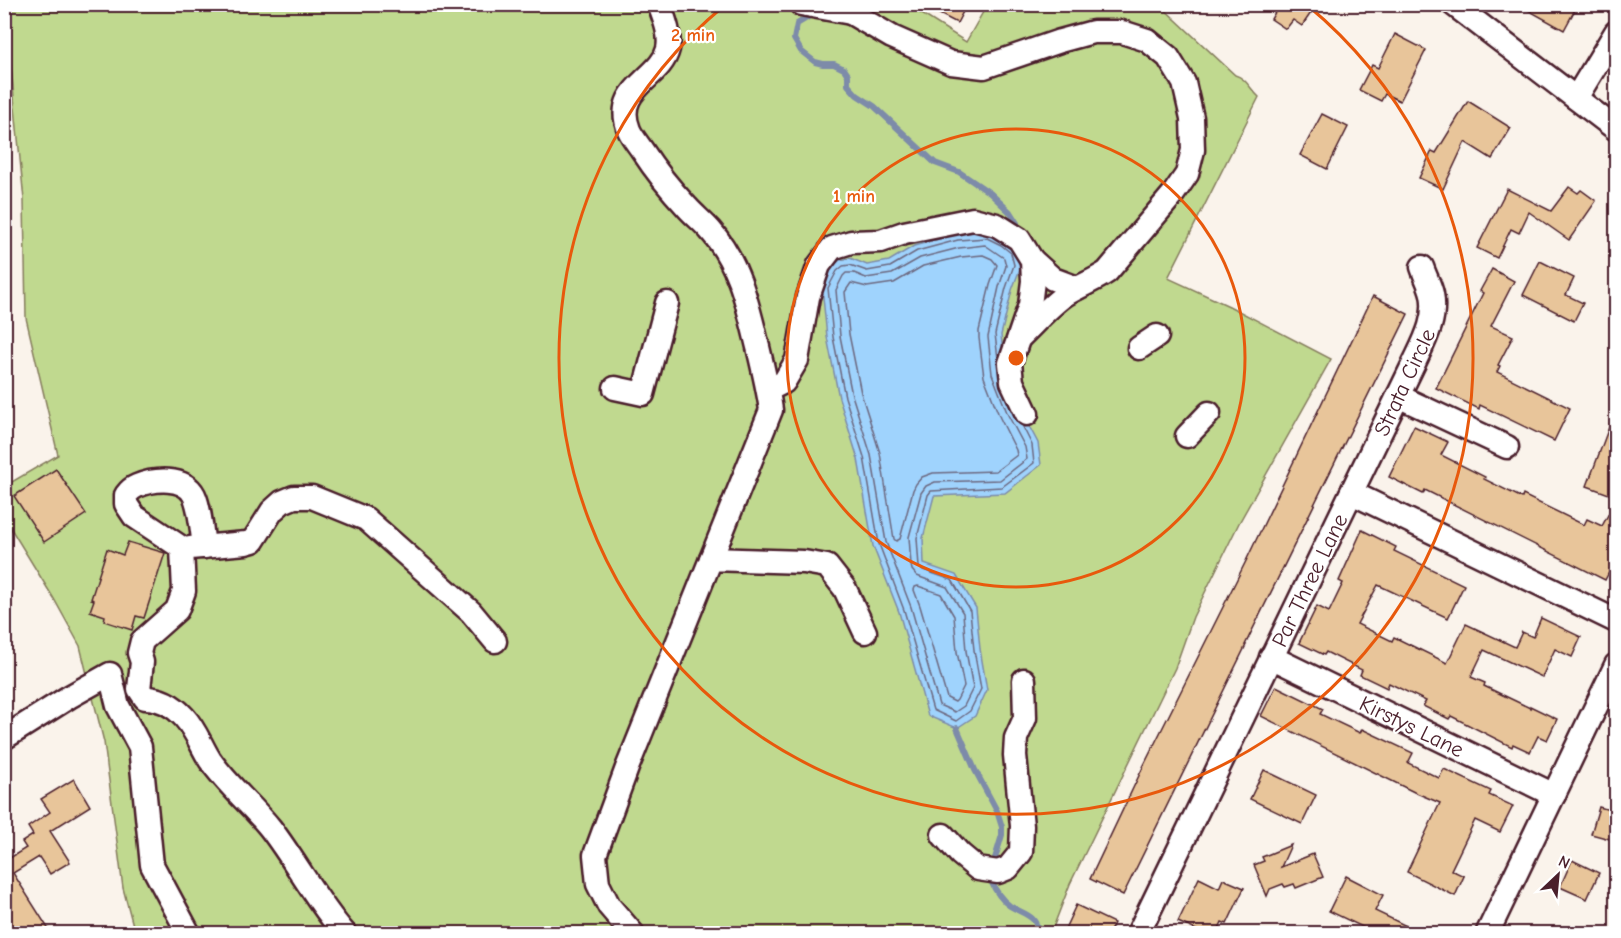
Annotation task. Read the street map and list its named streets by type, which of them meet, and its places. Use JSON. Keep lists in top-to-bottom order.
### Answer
{
  "streets": {
    "street": ["Strata Circle", "Par Three Lane", "Kirstys Lane"]
  },
  "crossings": [
    ["Strata Circle", "Par Three Lane"],
    ["Par Three Lane", "Kirstys Lane"]
  ],
  "north": "top right",
  "rings": ["2 min", "1 min"]
}
